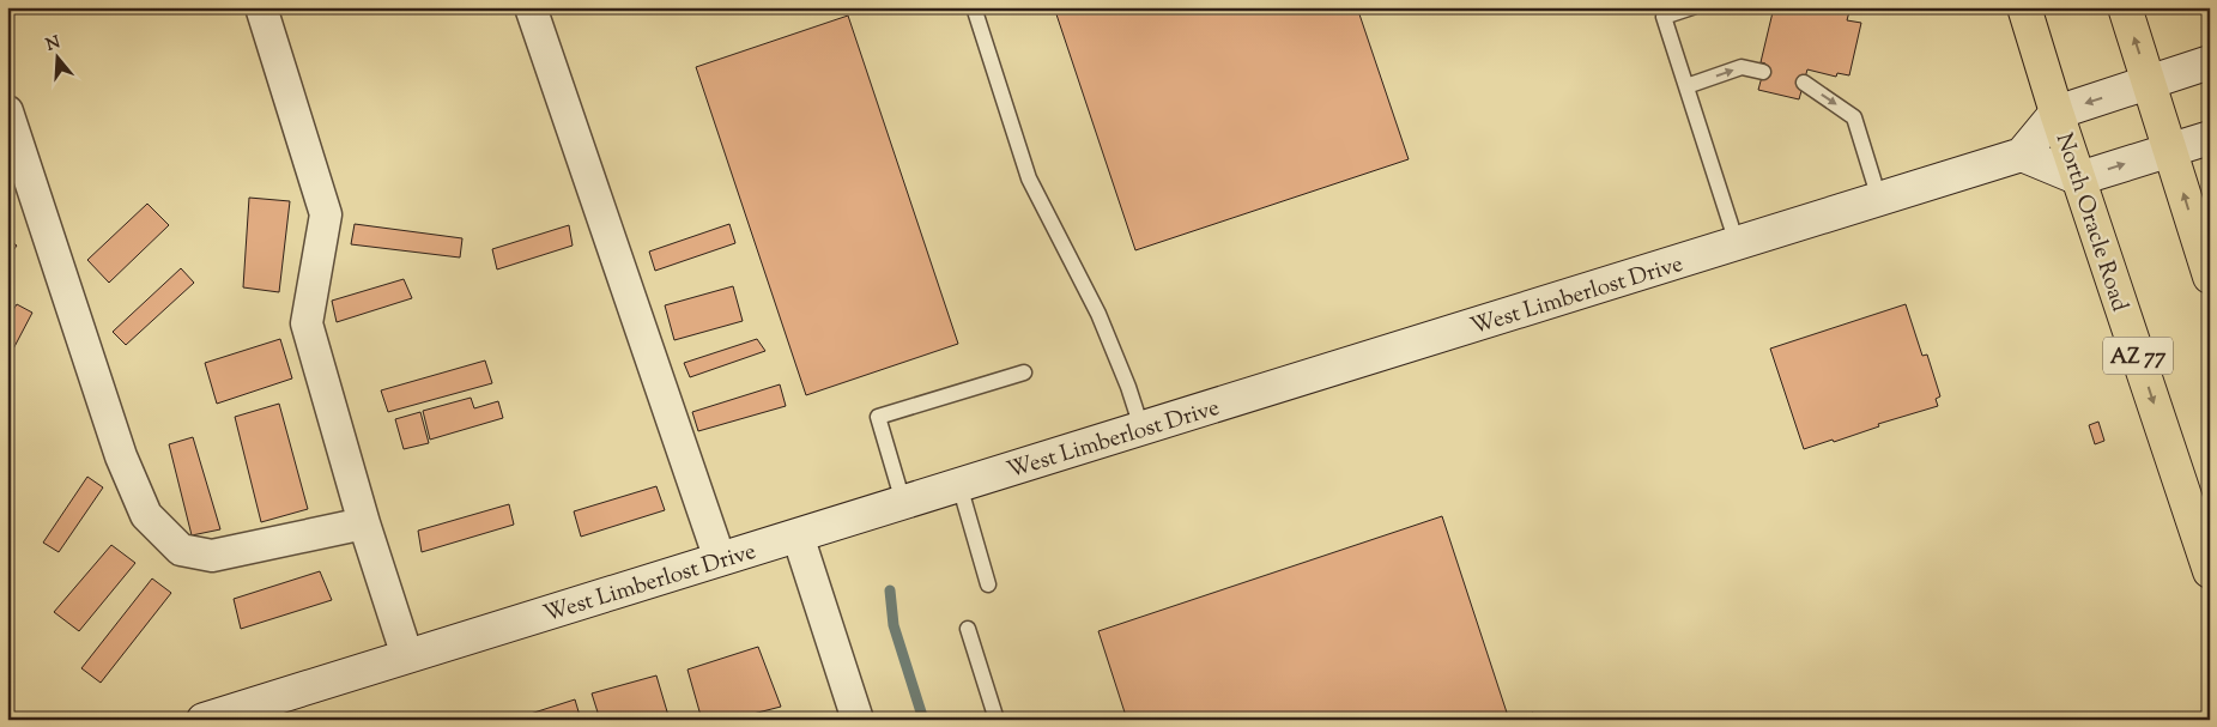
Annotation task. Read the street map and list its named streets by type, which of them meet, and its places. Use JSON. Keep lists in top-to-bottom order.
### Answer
{
  "streets": {
    "highway": ["North Oracle Road", "AZ 77"],
    "street": ["West Limberlost Drive"]
  },
  "north": "top"
}
